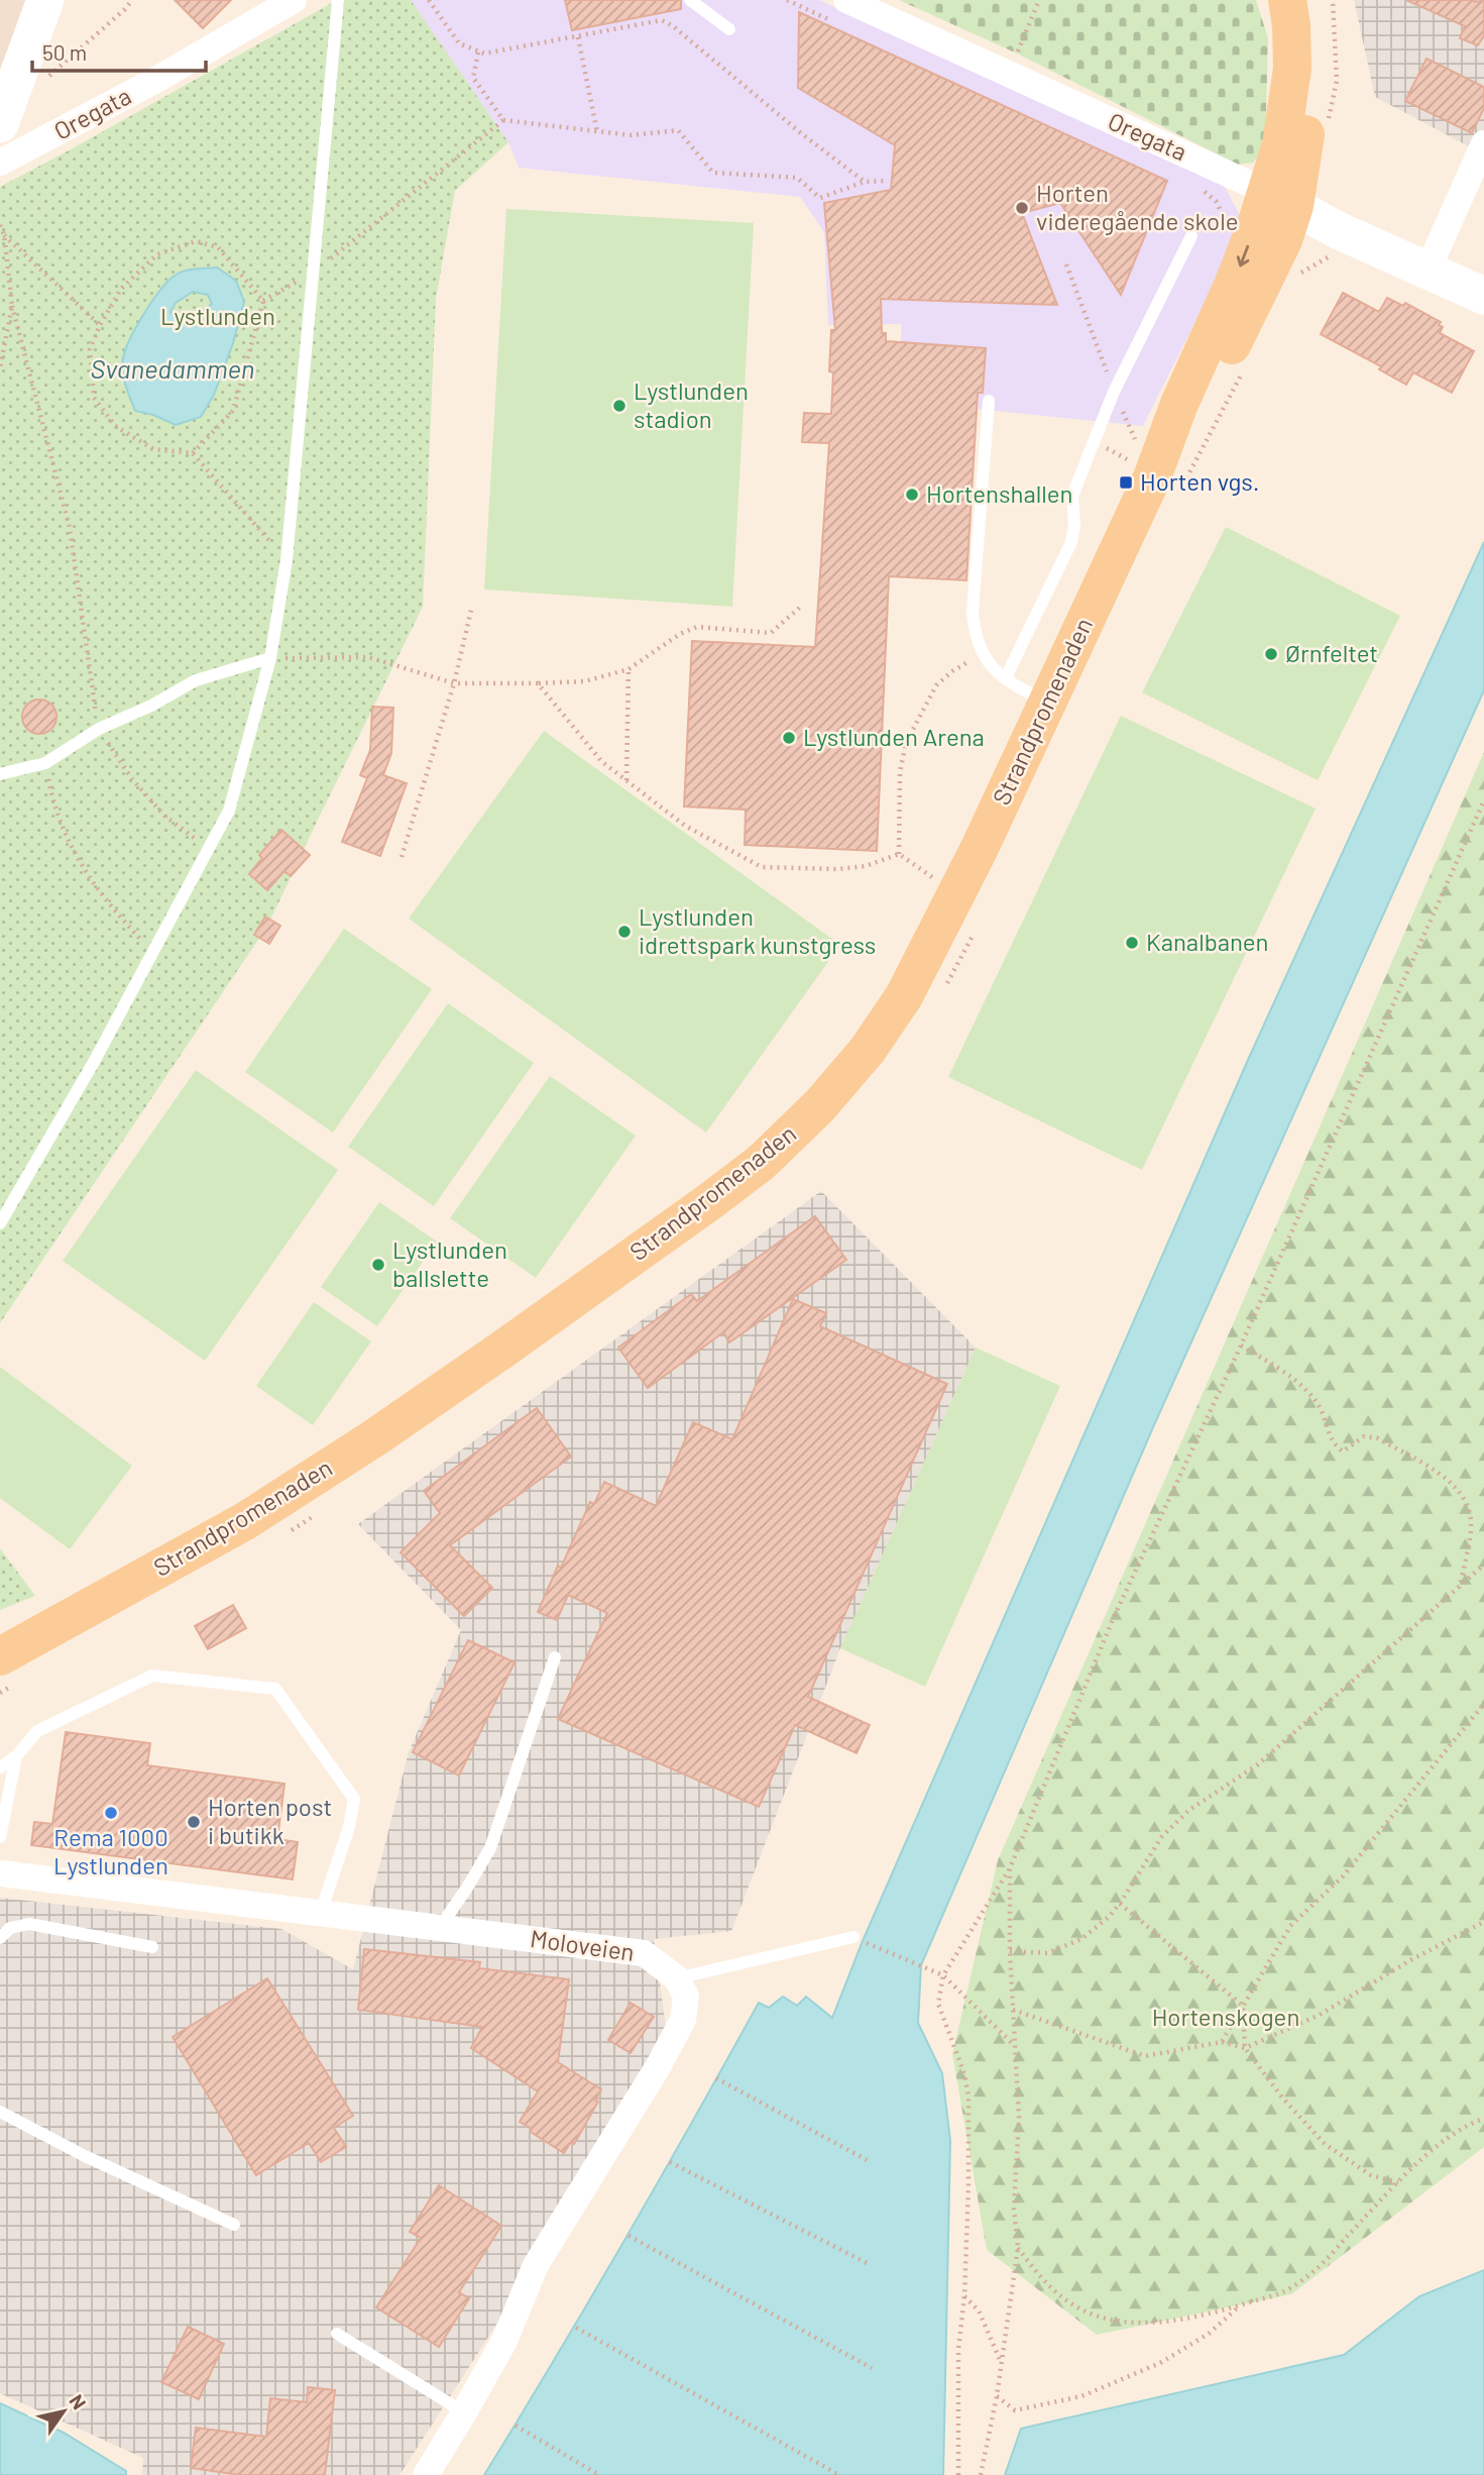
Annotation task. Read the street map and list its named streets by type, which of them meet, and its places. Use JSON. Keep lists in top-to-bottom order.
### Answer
{
  "streets": {
    "main road": ["Oregata", "Strandpromenaden"],
    "street": ["Moloveien"]
  },
  "crossings": [
    ["Oregata", "Strandpromenaden"]
  ],
  "water": ["Svanedammen"],
  "parks": ["Lystlunden", "Hortenskogen"],
  "places": {
    "other": [
      "Horten videregående skole",
      "Lystlunden stadion",
      "Hortenshallen",
      "Ørnfeltet",
      "Lystlunden Arena",
      "Lystlunden idrettspark kunstgress",
      "Kanalbanen",
      "Lystlunden ballslette",
      "Rema 1000 Lystlunden",
      "Horten post i butikk"
    ],
    "transit": ["Horten vgs."]
  },
  "scale_bar": "50 m",
  "north": "top right"
}
